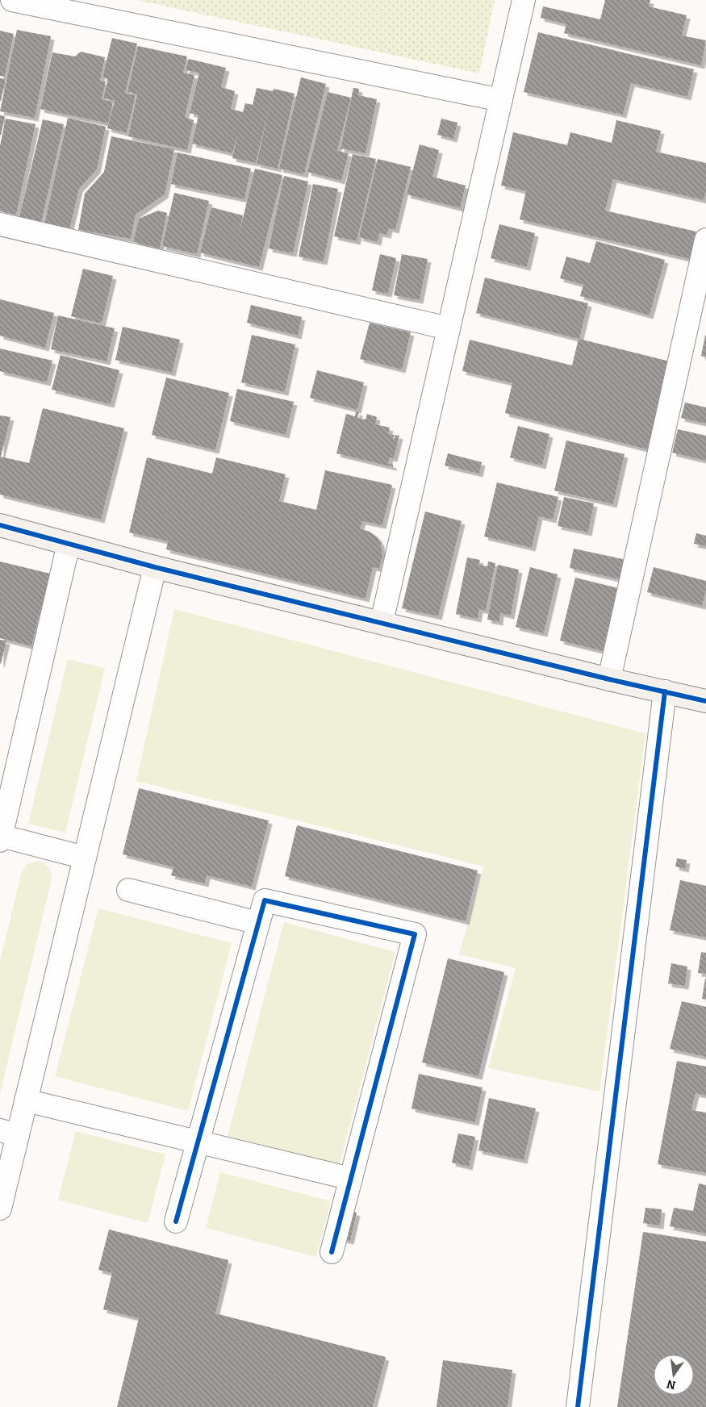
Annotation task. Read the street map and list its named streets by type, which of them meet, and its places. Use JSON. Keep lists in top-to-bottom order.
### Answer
{
  "north": "bottom"
}
